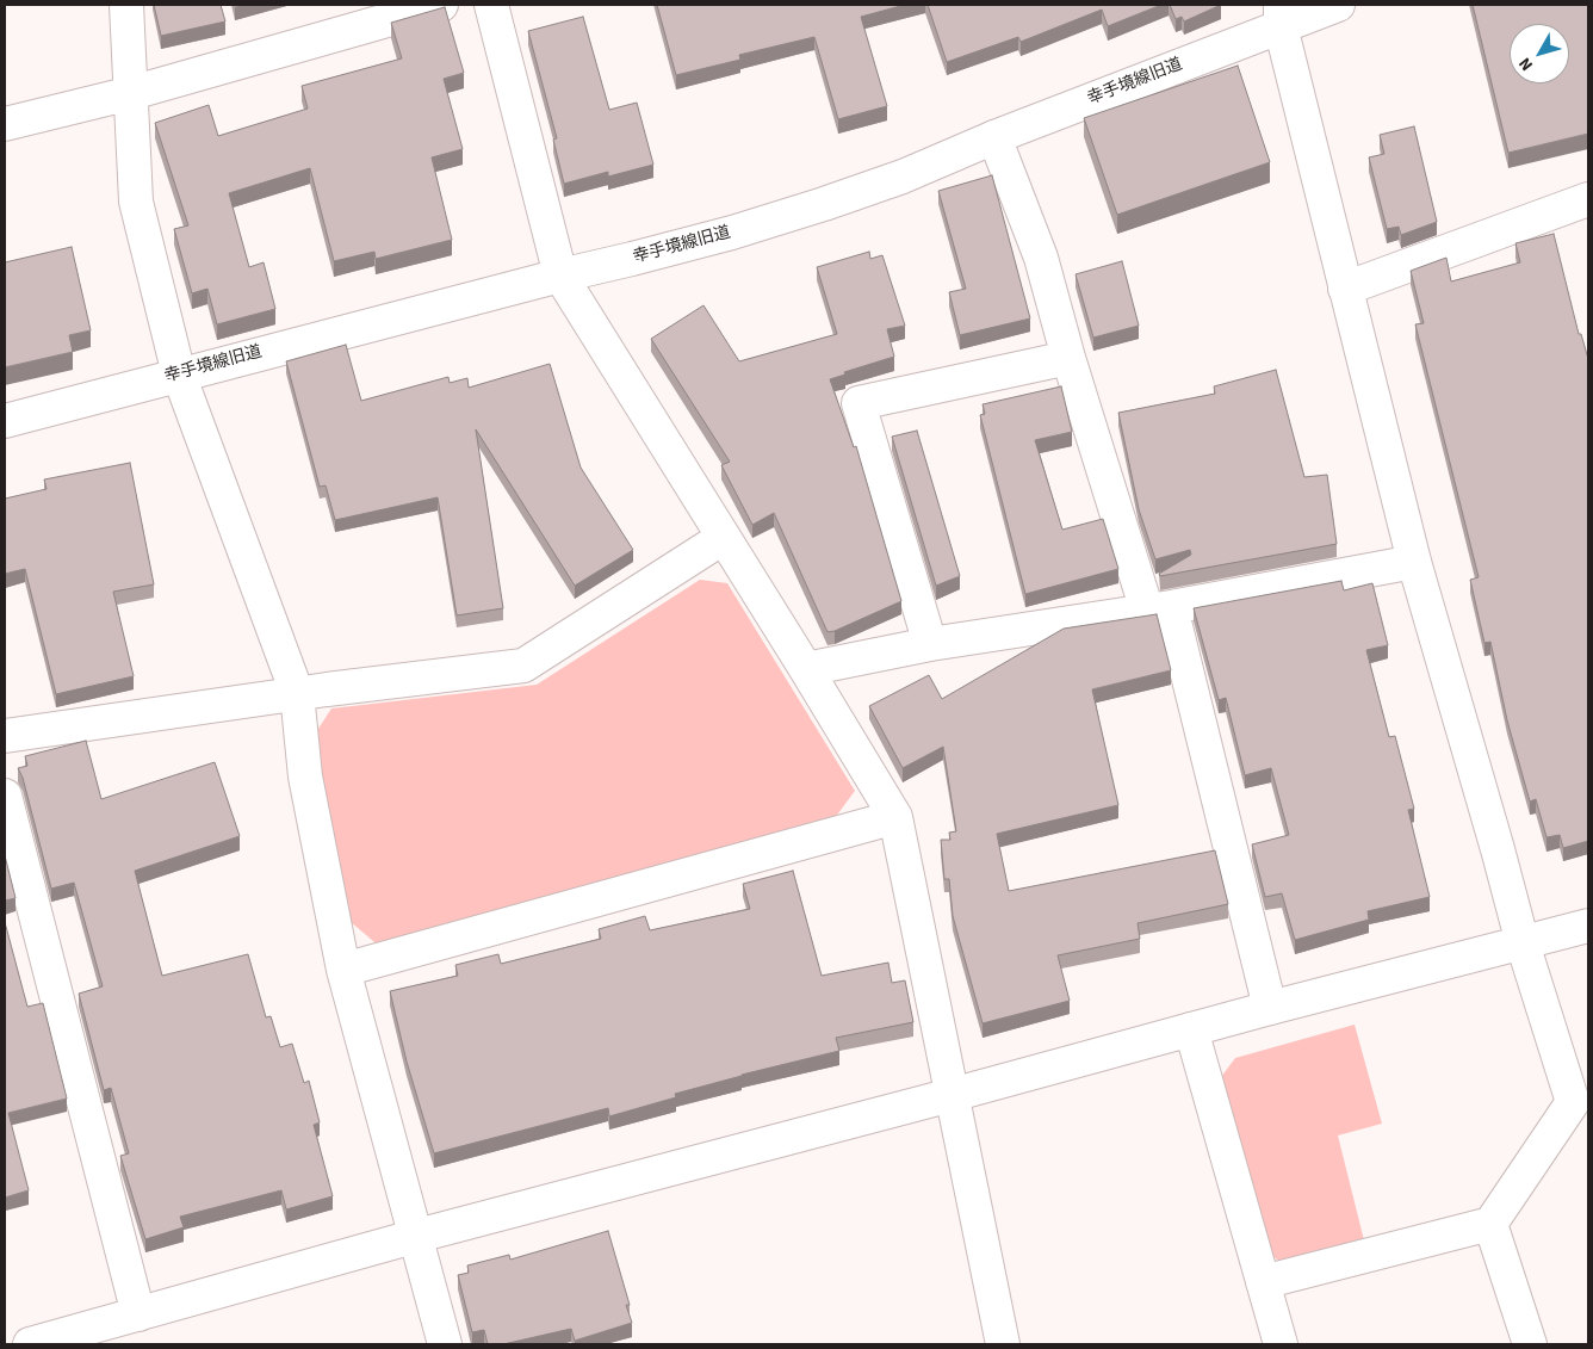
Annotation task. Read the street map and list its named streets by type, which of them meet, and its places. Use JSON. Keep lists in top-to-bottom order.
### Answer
{
  "streets": {
    "street": ["幸手境線旧道"]
  },
  "north": "bottom left"
}
